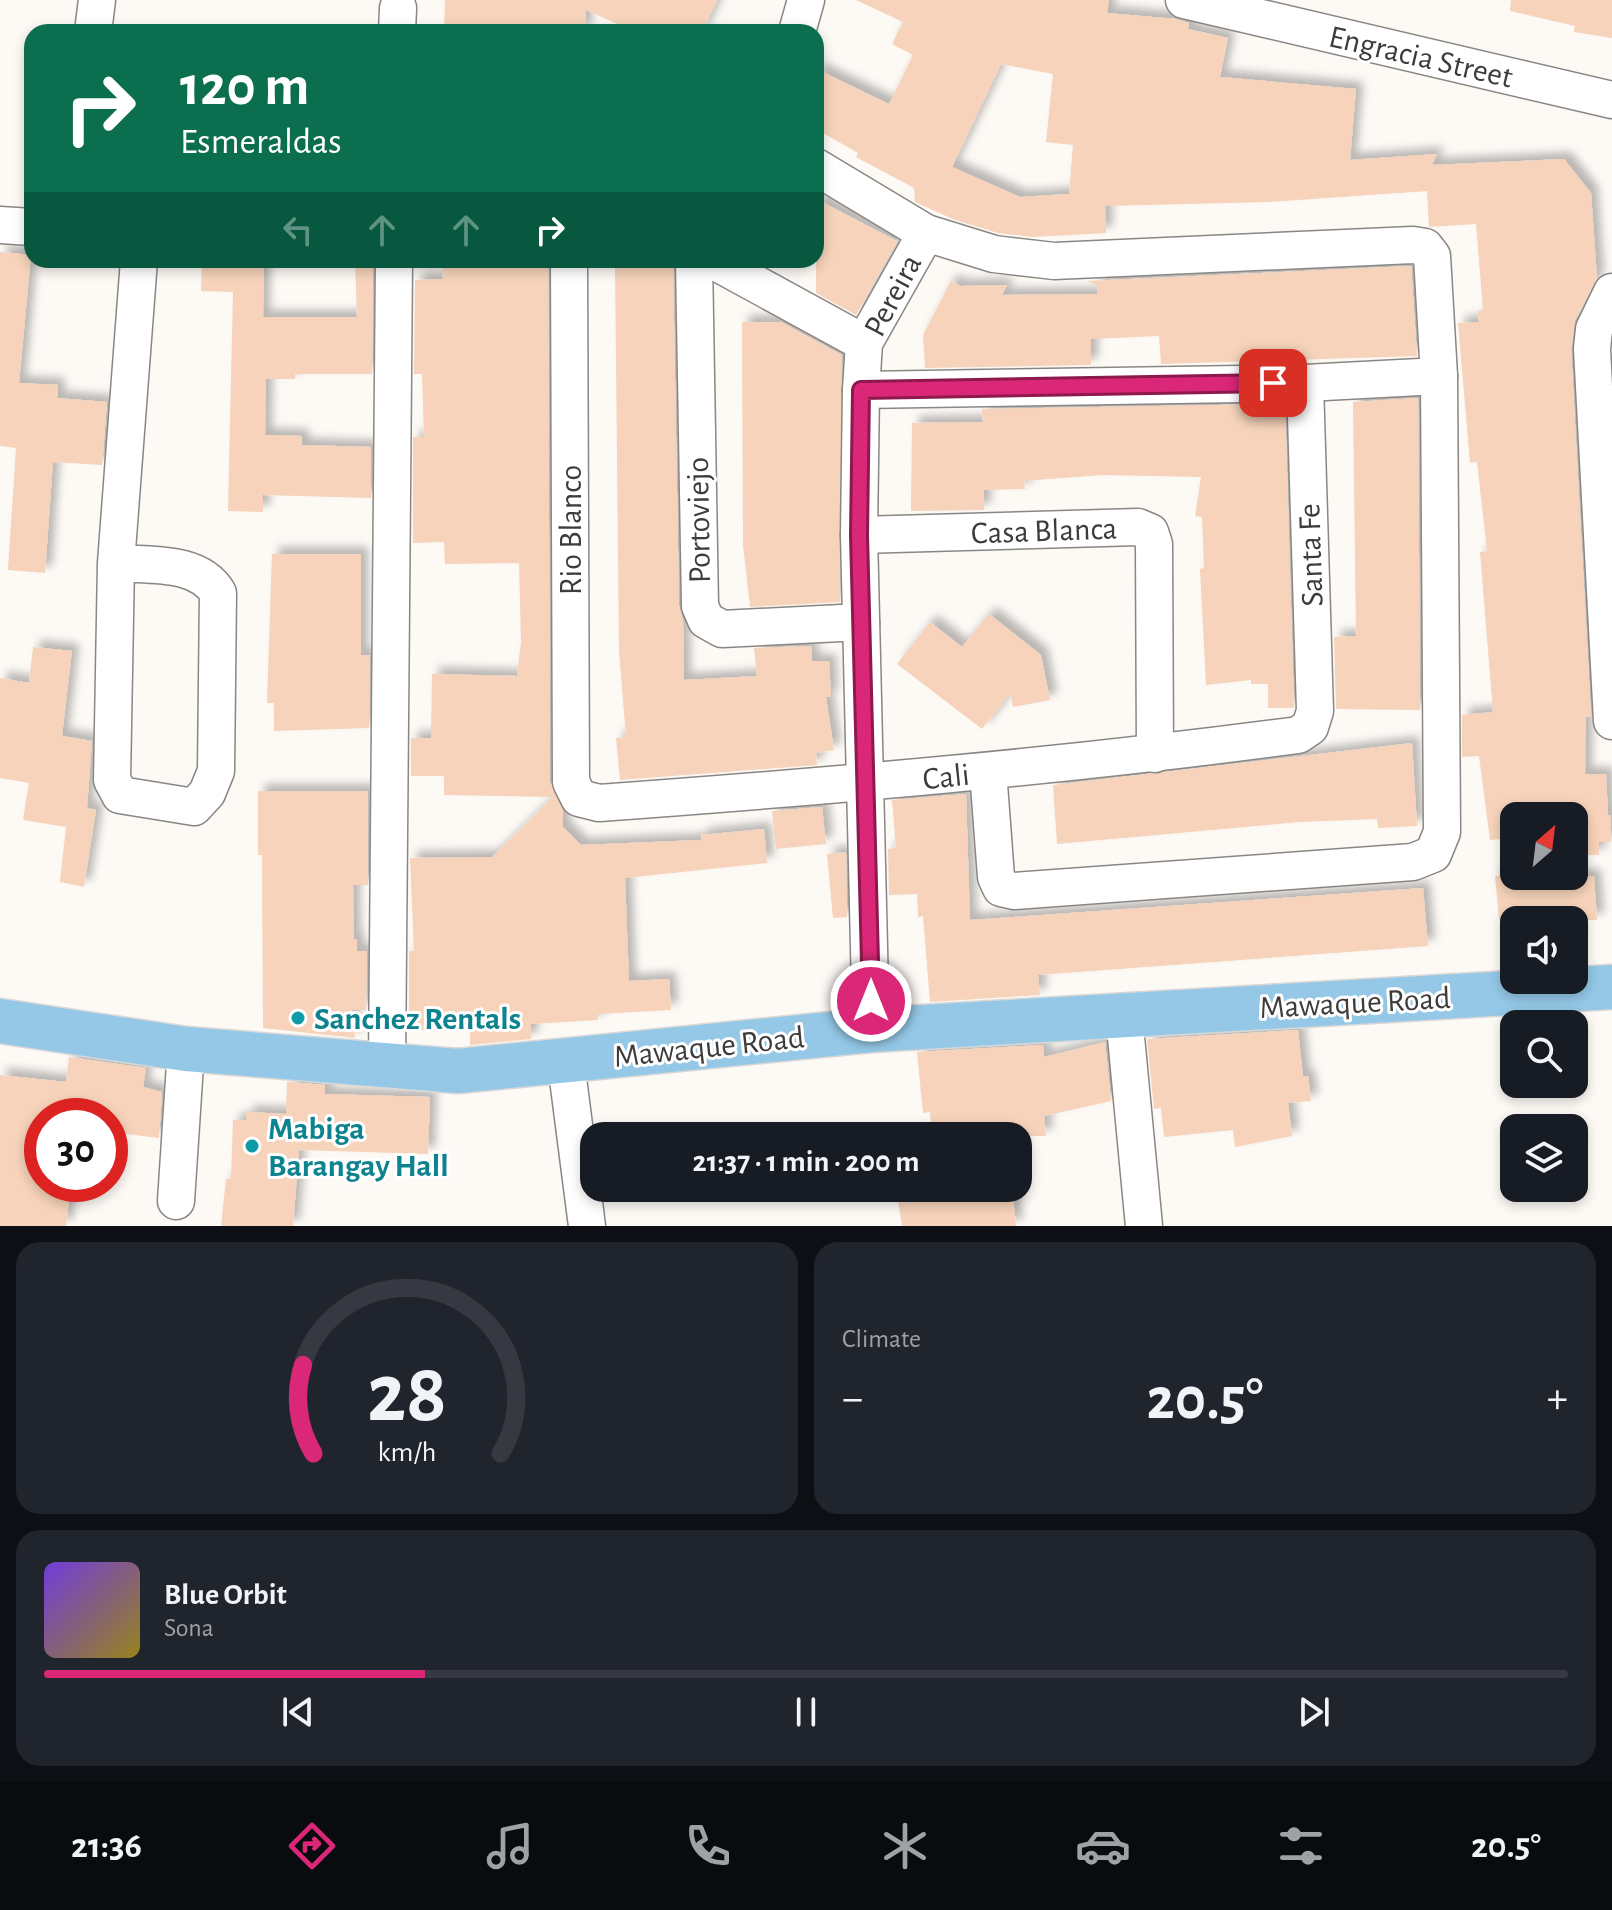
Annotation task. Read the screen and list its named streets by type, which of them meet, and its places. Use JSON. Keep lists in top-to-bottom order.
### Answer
{
  "streets": {
    "main road": ["Mawaque Road"],
    "street": [
      "Engracia Street",
      "Pereira",
      "Portoviejo",
      "Rio Blanco",
      "Casa Blanca",
      "Santa Fe",
      "Cali"
    ]
  },
  "crossings": [
    ["Pereira", "Portoviejo"],
    ["Pereira", "Casa Blanca"],
    ["Pereira", "Cali"],
    ["Pereira", "Mawaque Road"],
    ["Rio Blanco", "Cali"],
    ["Casa Blanca", "Cali"],
    ["Santa Fe", "Cali"]
  ],
  "places": ["Sanchez Rentals", "Mabiga Barangay Hall"],
  "north": "top right",
  "page": {
    "turn": ["120 m", "Esmeraldas"],
    "limit": "30",
    "trip": "21:37 · 1 min · 200 m",
    "tile": "Climate",
    "heat": ["−", "20.5°", "+"],
    "song": ["Blue Orbit", "Sona"],
    "tabs": ["21:36", "20.5°"],
    "gauge": ["28", "km/h"]
  }
}
